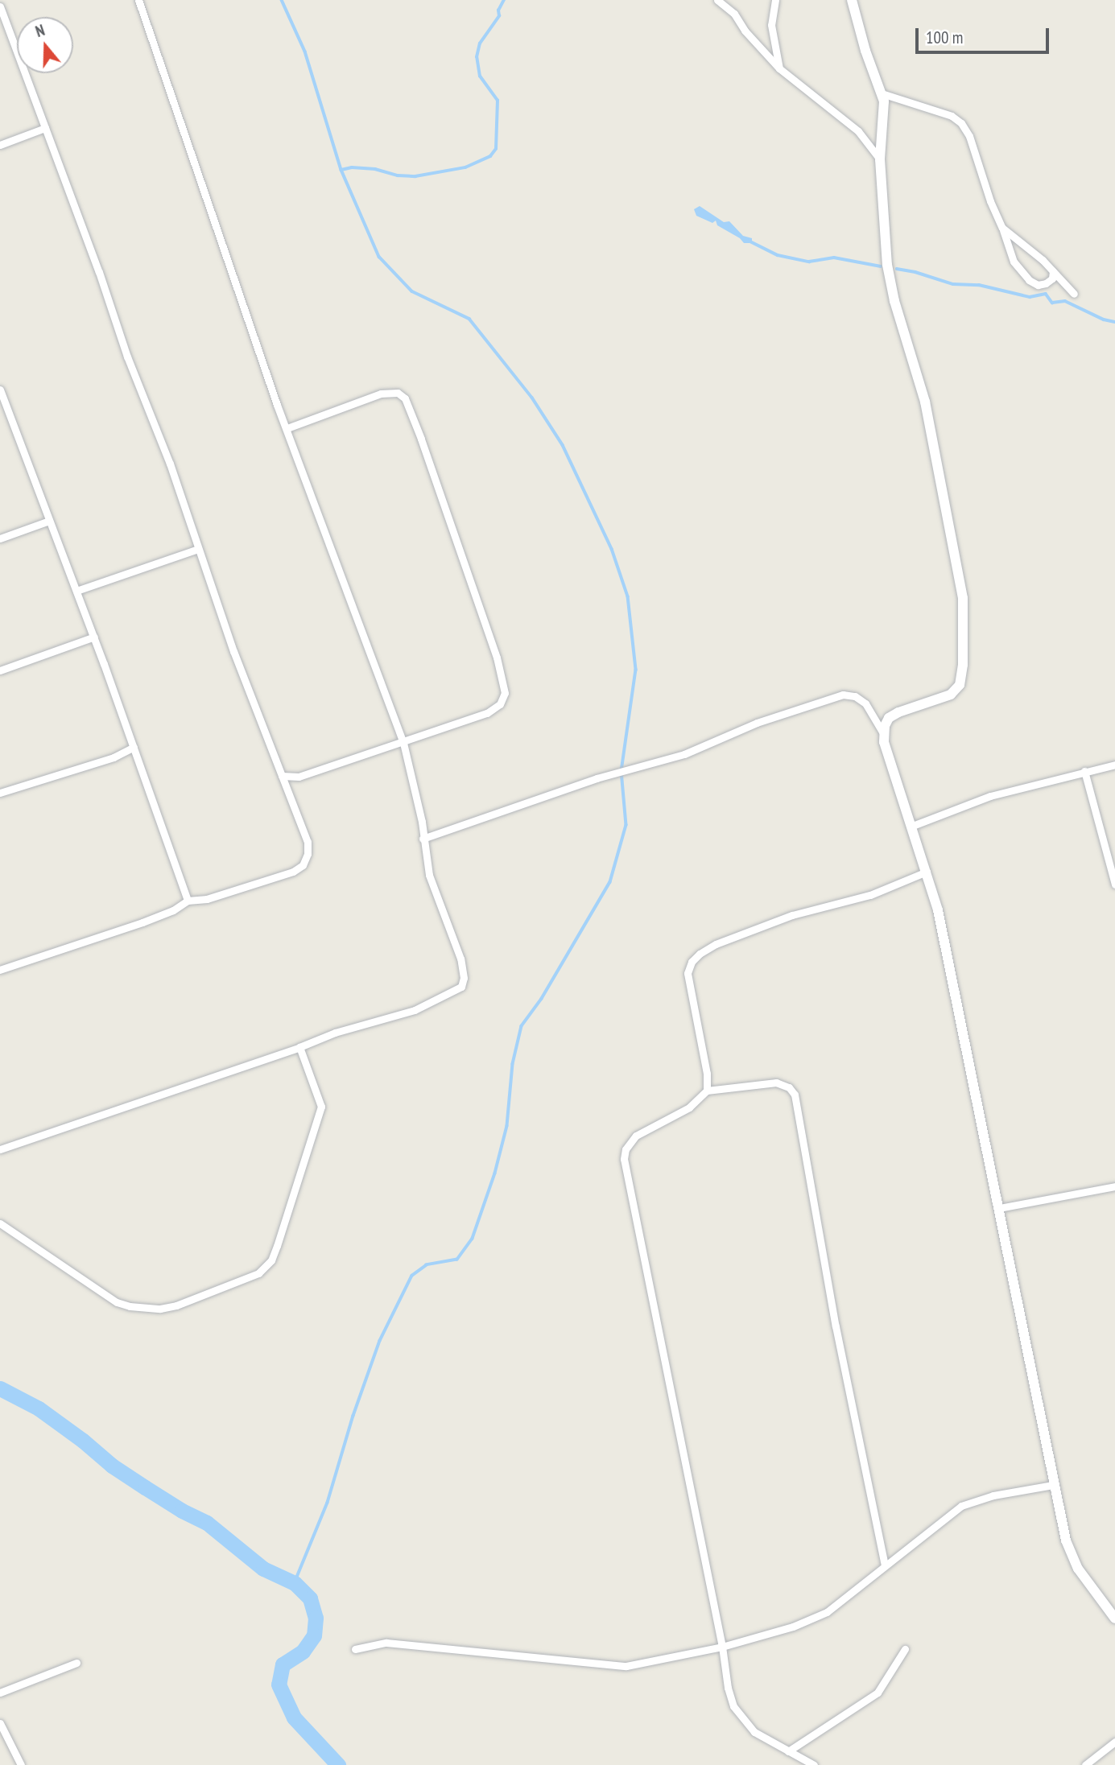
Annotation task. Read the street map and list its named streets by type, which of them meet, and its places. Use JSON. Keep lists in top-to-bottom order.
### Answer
{
  "scale_bar": "100 m",
  "north": "top"
}
